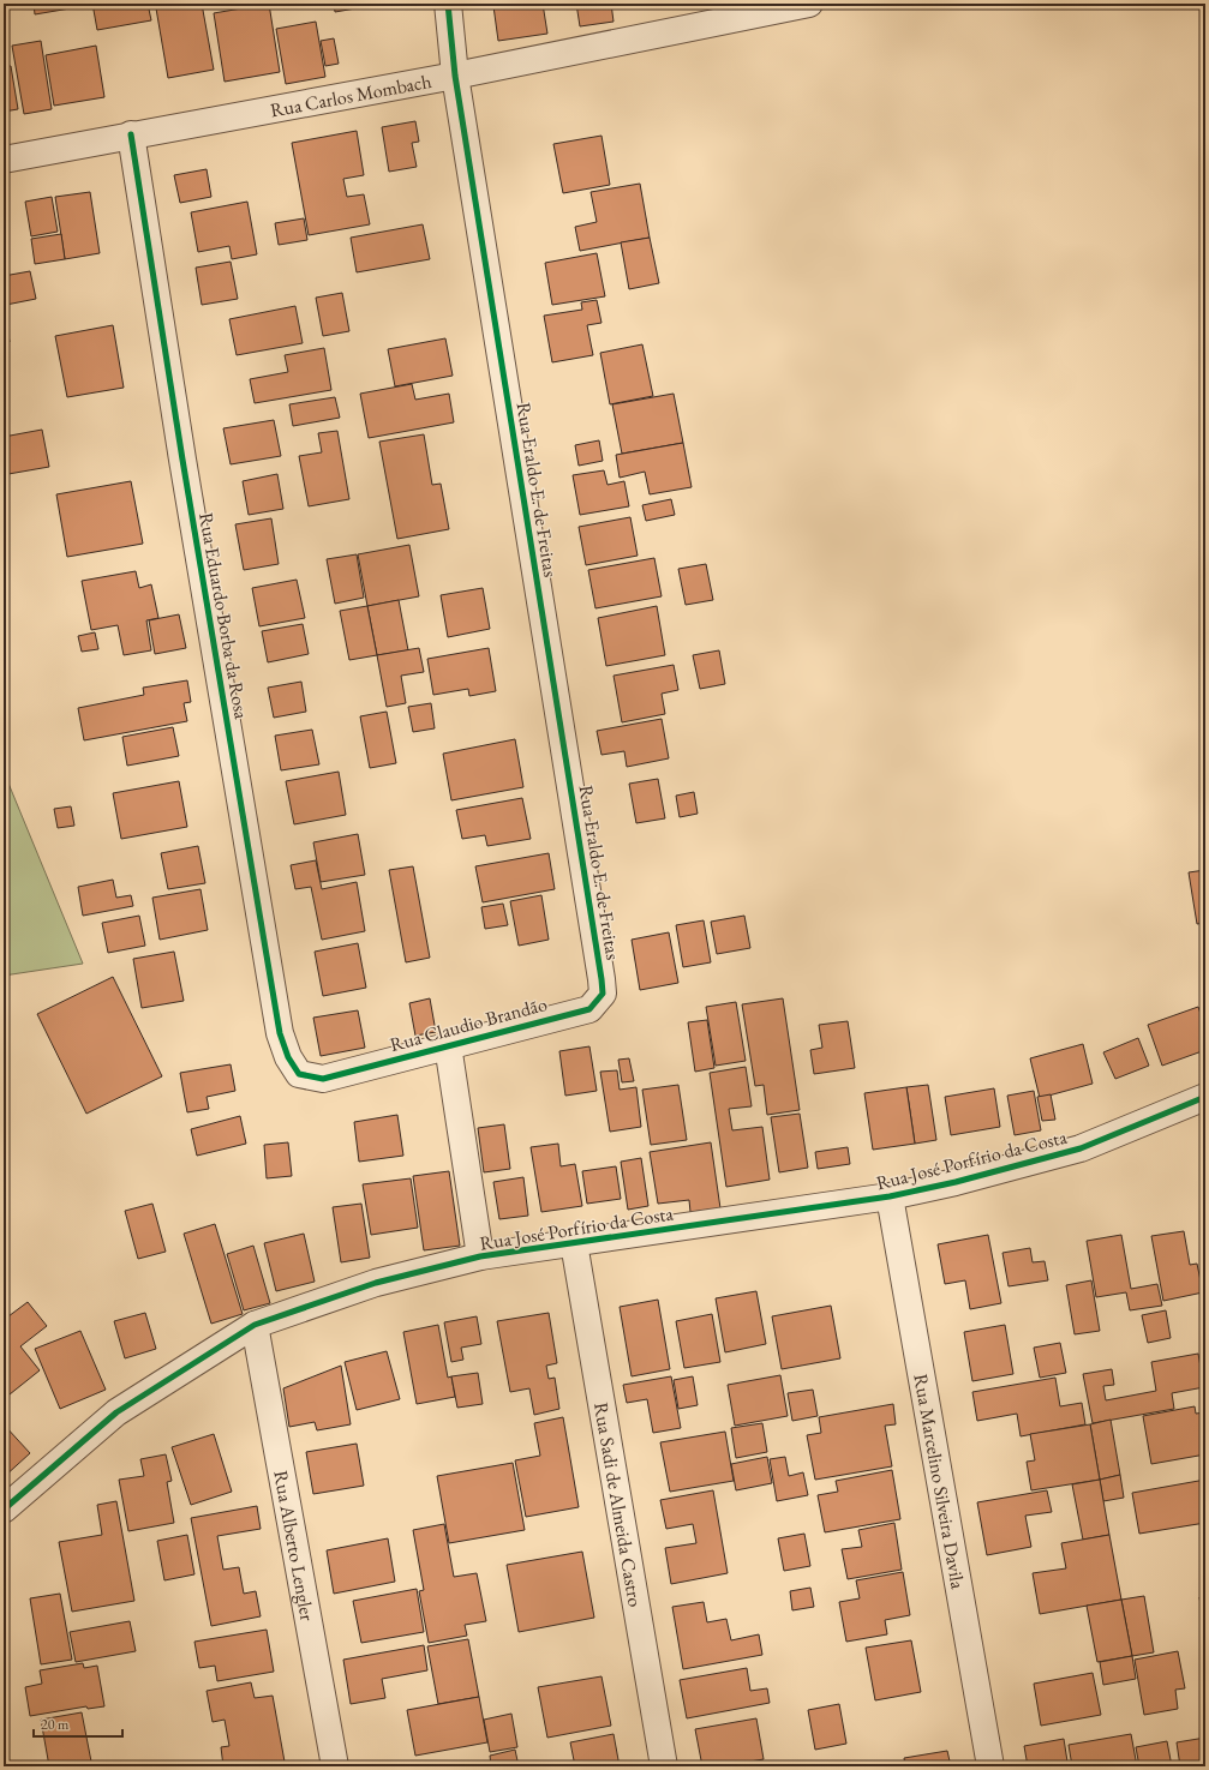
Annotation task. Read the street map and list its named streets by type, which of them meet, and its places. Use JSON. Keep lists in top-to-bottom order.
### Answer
{
  "streets": {
    "street": [
      "Rua Carlos Mombach",
      "Rua Eraldo E. de Freitas",
      "Rua Eduardo Borba da Rosa",
      "Rua Claudio Brandão",
      "Rua José Porfírio da Costa",
      "Rua Marcelino Silveira Davila",
      "Rua Sadi de Almeida Castro",
      "Rua Alberto Lengler"
    ]
  },
  "crossings": [
    ["Rua Carlos Mombach", "Rua Eraldo E. de Freitas"],
    ["Rua Carlos Mombach", "Rua Eduardo Borba da Rosa"],
    ["Rua Eraldo E. de Freitas", "Rua Claudio Brandão"],
    ["Rua Eduardo Borba da Rosa", "Rua Claudio Brandão"],
    ["Rua José Porfírio da Costa", "Rua Marcelino Silveira Davila"],
    ["Rua José Porfírio da Costa", "Rua Sadi de Almeida Castro"],
    ["Rua José Porfírio da Costa", "Rua Alberto Lengler"]
  ],
  "scale_bar": "20 m"
}
